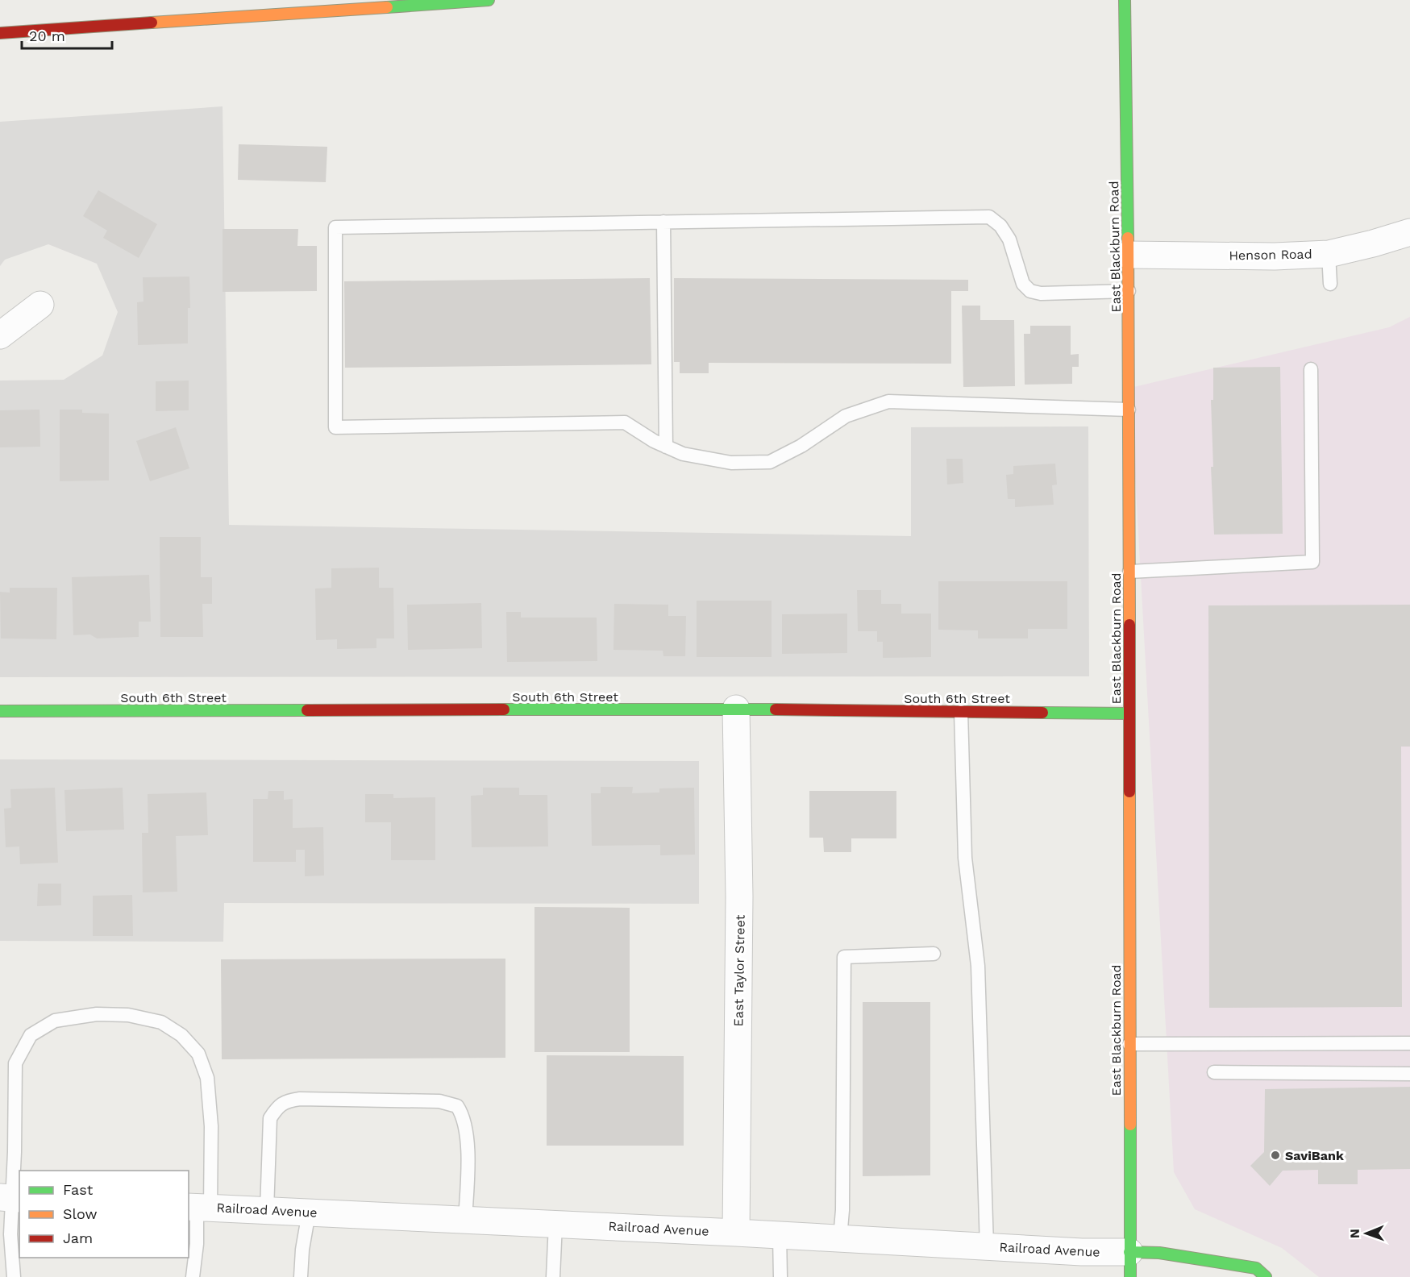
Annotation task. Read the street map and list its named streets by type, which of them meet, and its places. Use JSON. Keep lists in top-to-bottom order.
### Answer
{
  "streets": {
    "main road": ["East Blackburn Road", "South 6th Street"],
    "street": ["Henson Road", "East Taylor Street", "Railroad Avenue"]
  },
  "crossings": [
    ["East Blackburn Road", "Henson Road"],
    ["East Blackburn Road", "South 6th Street"],
    ["East Blackburn Road", "Railroad Avenue"],
    ["South 6th Street", "East Taylor Street"],
    ["East Taylor Street", "Railroad Avenue"]
  ],
  "places": ["SaviBank"],
  "legend": ["Fast", "Slow", "Jam"],
  "scale_bar": "20 m",
  "north": "left"
}
